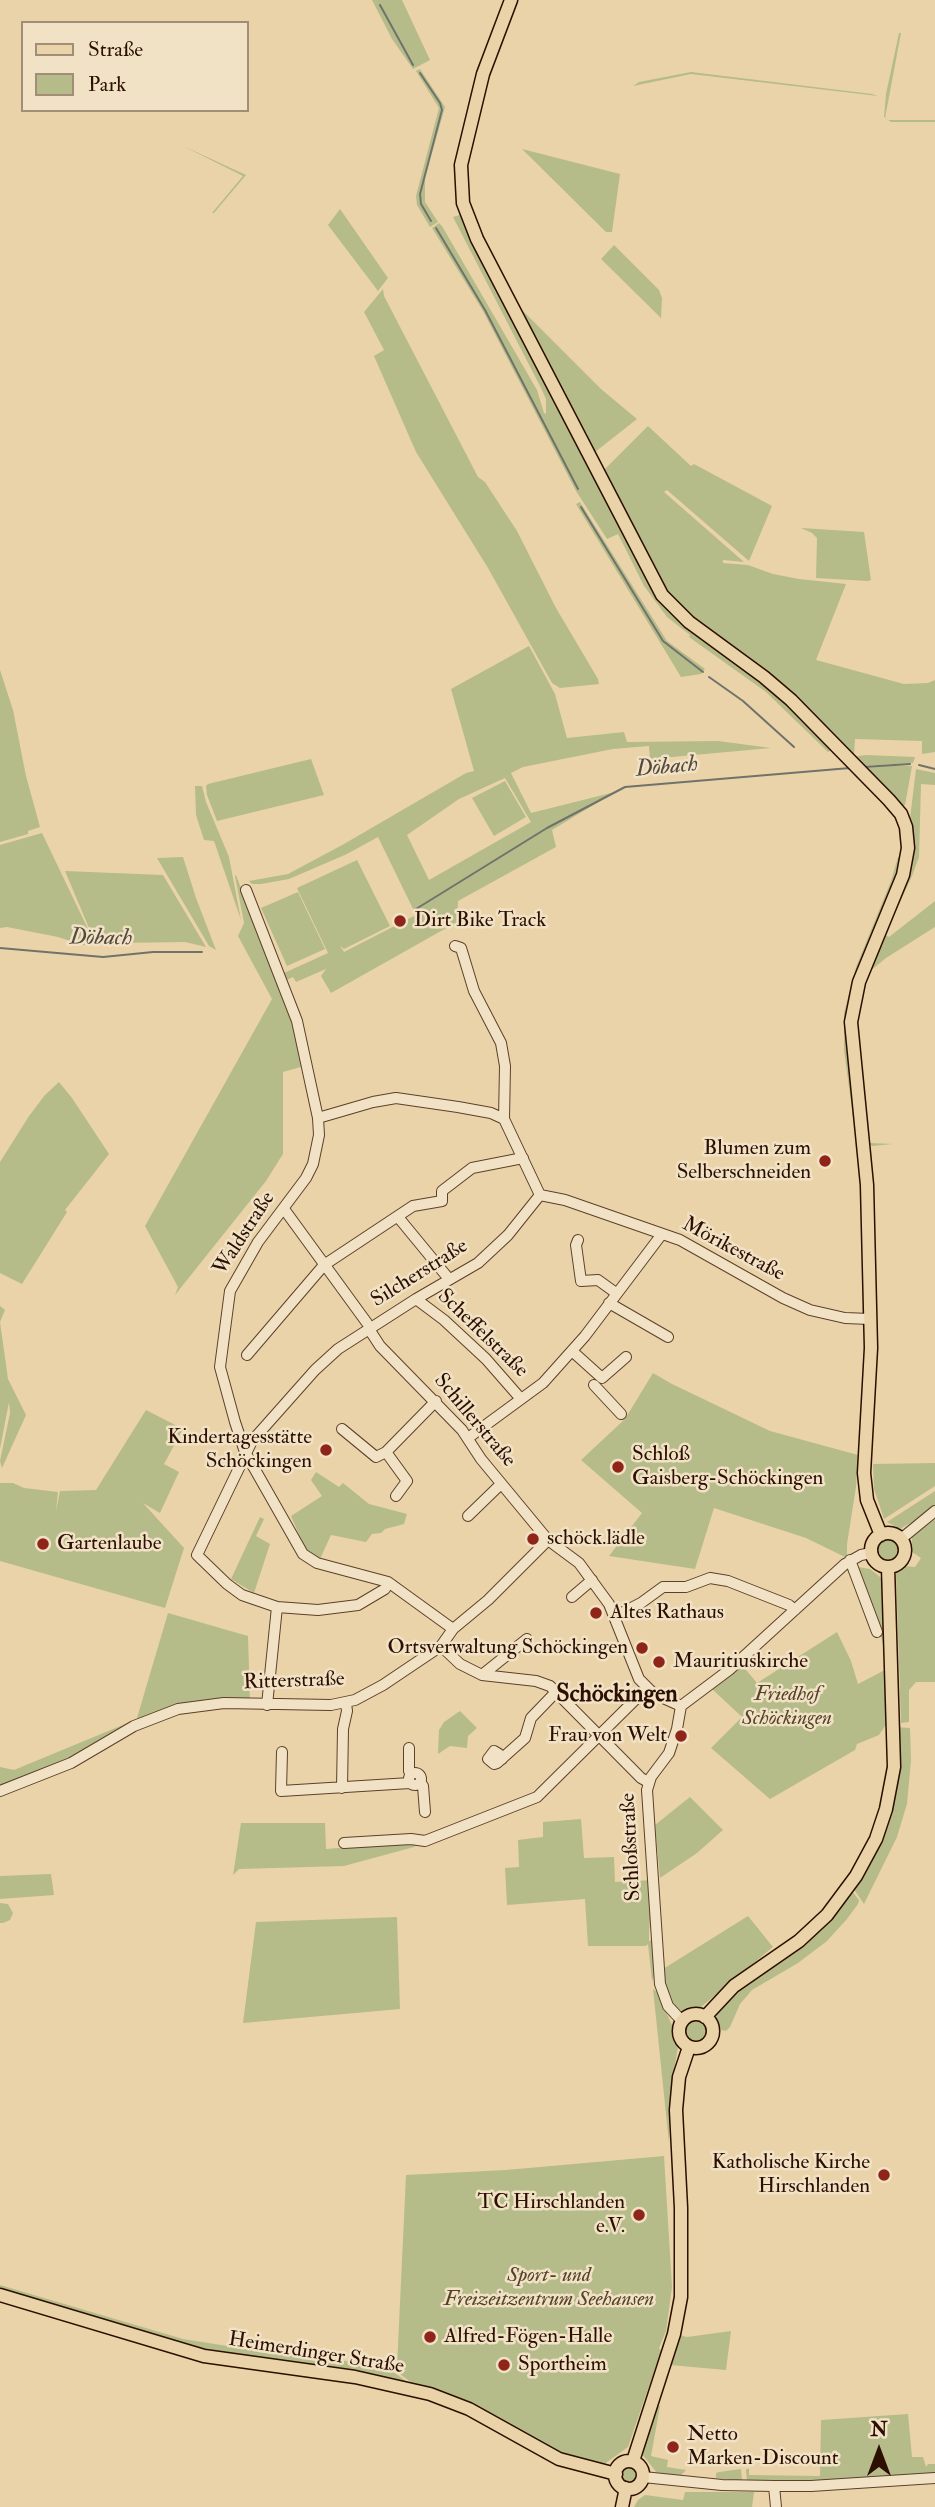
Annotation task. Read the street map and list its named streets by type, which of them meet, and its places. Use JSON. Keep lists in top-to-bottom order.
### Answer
{
  "streets": {
    "main road": ["Heimerdinger Straße"],
    "street": [
      "Waldstraße",
      "Mörikestraße",
      "Silcherstraße",
      "Scheffelstraße",
      "Schillerstraße",
      "Ritterstraße",
      "Schloßstraße"
    ]
  },
  "crossings": [
    ["Waldstraße", "Silcherstraße"],
    ["Waldstraße", "Schillerstraße"],
    ["Waldstraße", "Ritterstraße"],
    ["Mörikestraße", "Silcherstraße"],
    ["Silcherstraße", "Scheffelstraße"],
    ["Silcherstraße", "Schillerstraße"],
    ["Schillerstraße", "Ritterstraße"]
  ],
  "districts": ["Schöckingen"],
  "water": ["Döbach"],
  "parks": ["Friedhof Schöckingen", "Sport- und Freizeitzentrum Seehansen"],
  "places": [
    "Dirt Bike Track",
    "Blumen zum Selberschneiden",
    "Kindertagesstätte Schöckingen",
    "Schloß Gaisberg-Schöckingen",
    "schöck.lädle",
    "Gartenlaube",
    "Altes Rathaus",
    "Ortsverwaltung Schöckingen",
    "Mauritiuskirche",
    "Frau von Welt",
    "Katholische Kirche Hirschlanden",
    "TC Hirschlanden e.V.",
    "Alfred-Fögen-Halle",
    "Sportheim",
    "Netto Marken-Discount"
  ],
  "legend": ["Straße", "Park"],
  "north": "top"
}
